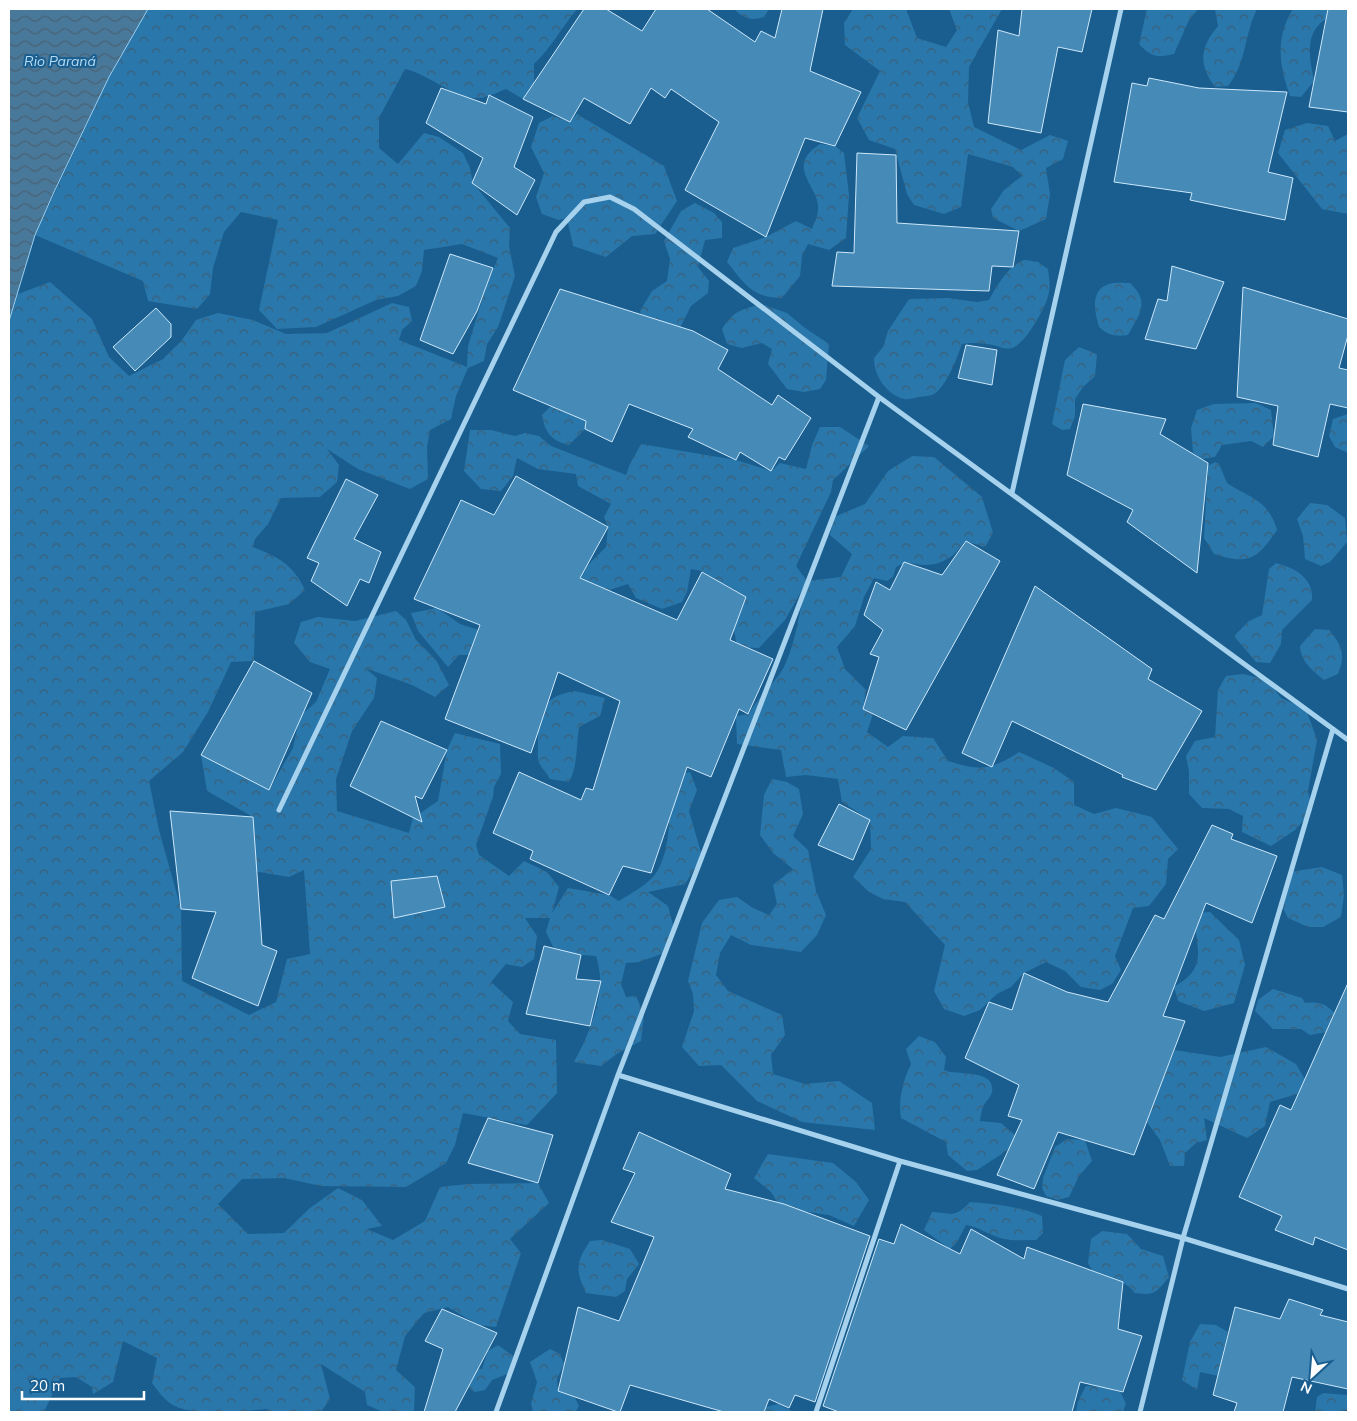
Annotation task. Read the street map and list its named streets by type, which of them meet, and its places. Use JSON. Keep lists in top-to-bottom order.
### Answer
{
  "water": ["Rio Paraná"],
  "scale_bar": "20 m",
  "north": "bottom left"
}
